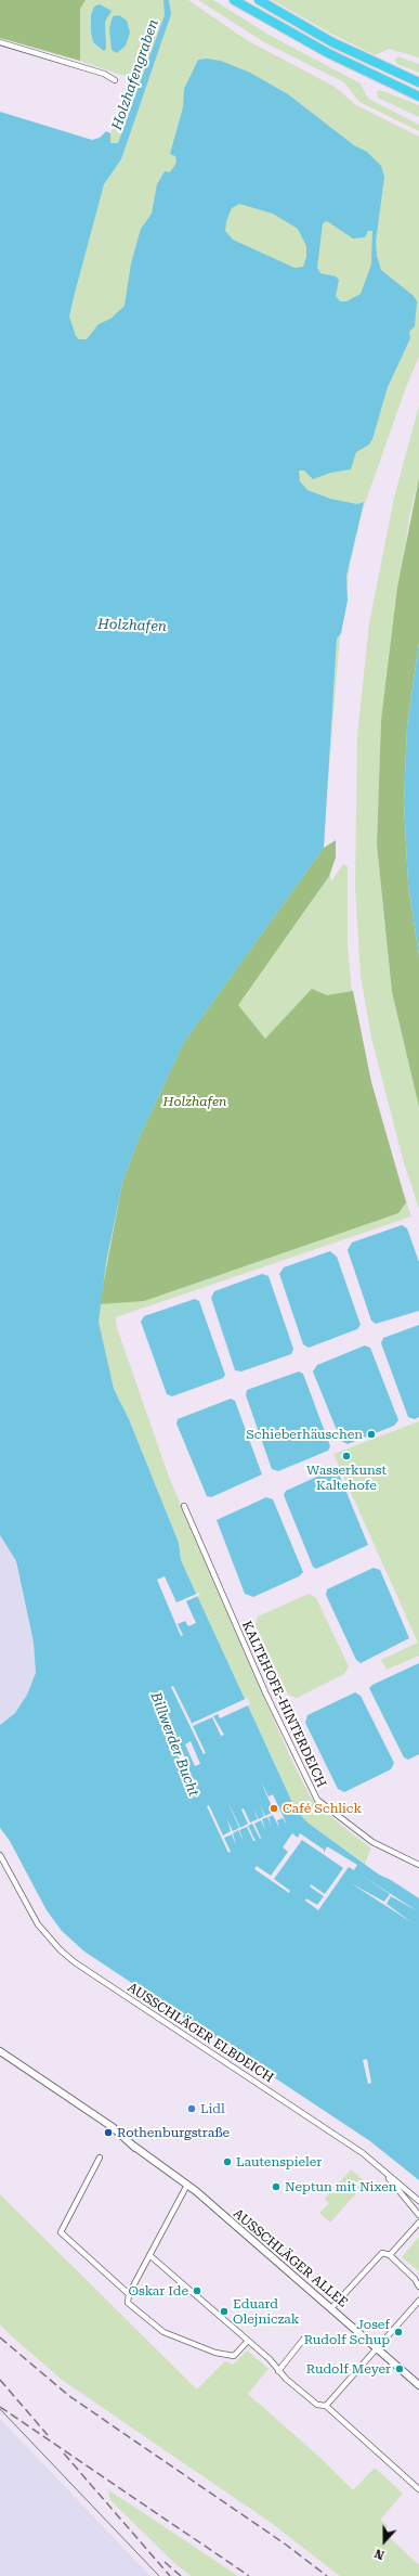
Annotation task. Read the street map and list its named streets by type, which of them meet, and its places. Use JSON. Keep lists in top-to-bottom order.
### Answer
{
  "streets": {
    "street": ["KALTEHOFE-HINTERDEICH", "AUSSCHLÄGER ELBDEICH", "AUSSCHLÄGER ALLEE"]
  },
  "water": ["Holzhafengraben", "Holzhafen", "Billwerder Bucht"],
  "parks": ["Holzhafen"],
  "places": [
    "Schieberhäuschen",
    "Wasserkunst Kaltehofe",
    "Café Schlick",
    "Lidl",
    "Rothenburgstraße",
    "Lautenspieler",
    "Neptun mit Nixen",
    "Oskar Ide",
    "Eduard Olejniczak",
    "Josef Rudolf Schup",
    "Rudolf Meyer"
  ],
  "north": "bottom"
}
